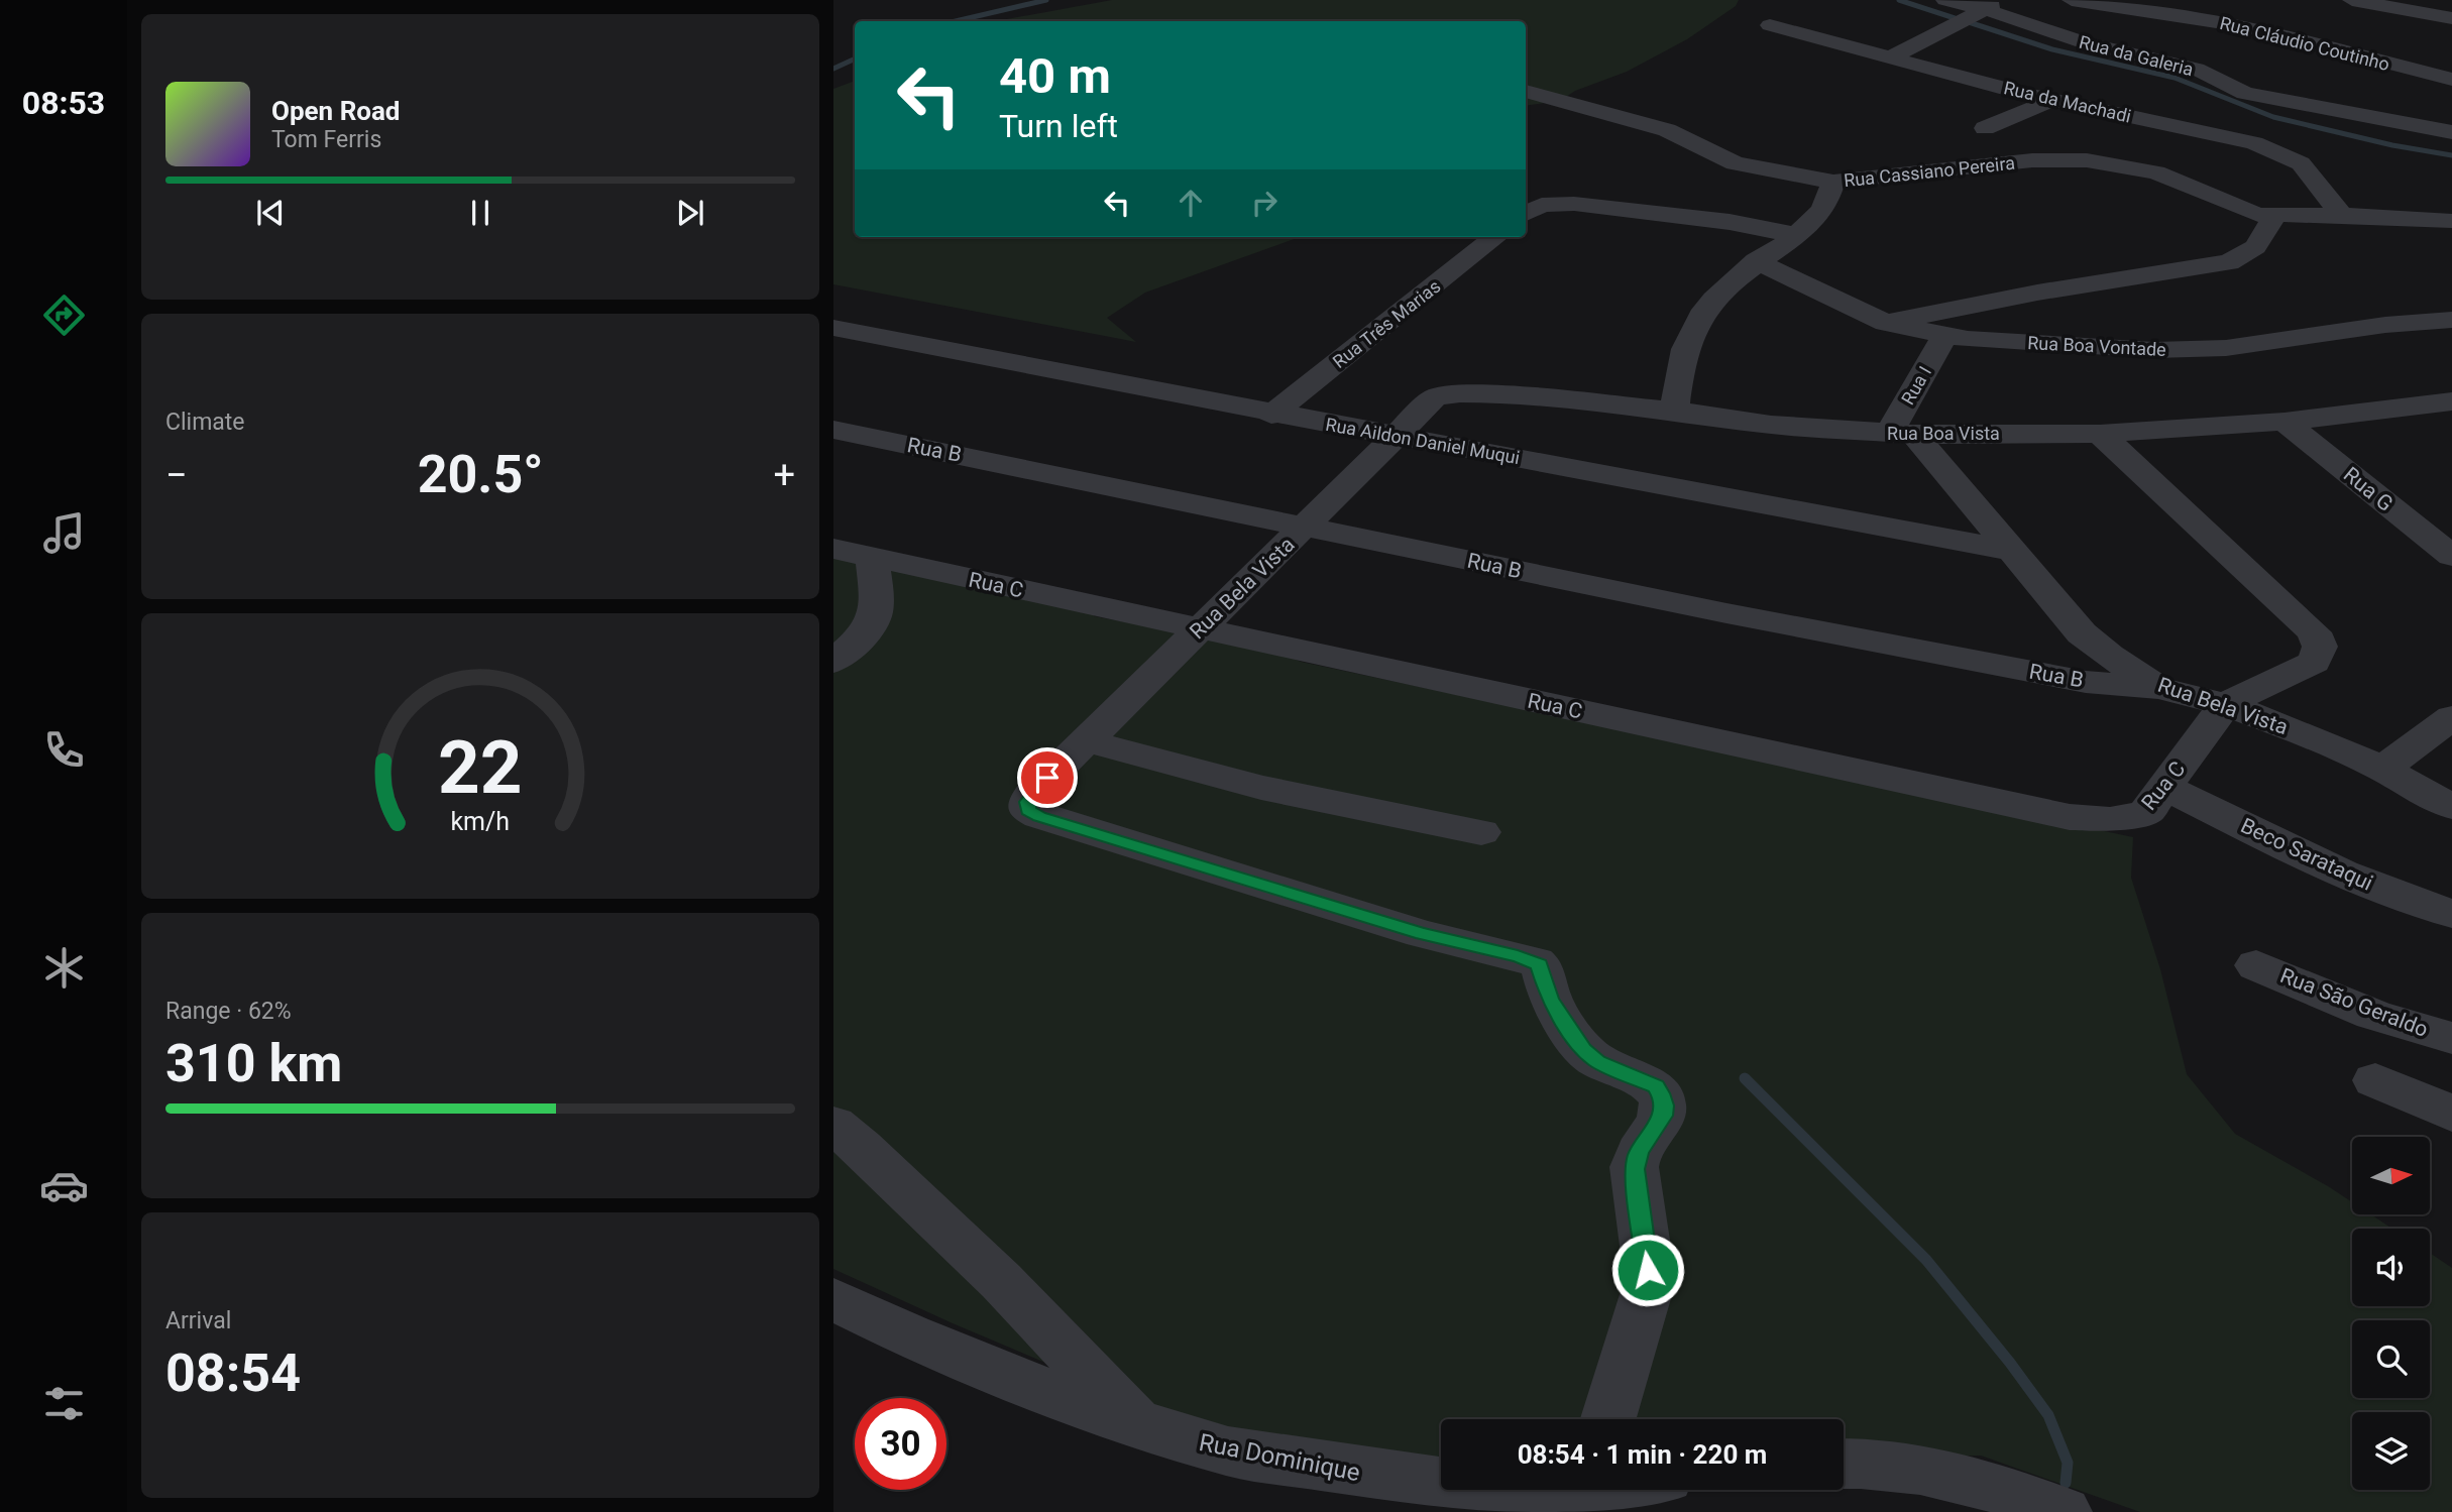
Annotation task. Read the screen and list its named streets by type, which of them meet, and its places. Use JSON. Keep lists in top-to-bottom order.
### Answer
{
  "streets": {
    "street": [
      "Rua Cláudio Coutinho",
      "Rua da Galeria",
      "Rua da Machadi",
      "Rua Cassiano Pereira",
      "Rua Três Marias",
      "Rua Boa Vontade",
      "Rua I",
      "Rua Boa Vista",
      "Rua Aildon Daniel Muqui",
      "Rua B",
      "Rua G",
      "Rua C",
      "Rua Bela Vista",
      "Beco Sarataqui",
      "Rua São Geraldo",
      "Rua Dominique"
    ]
  },
  "crossings": [
    ["Rua da Machadi", "Rua Cassiano Pereira"],
    ["Rua Três Marias", "Rua Aildon Daniel Muqui"],
    ["Rua Boa Vontade", "Rua I"],
    ["Rua I", "Rua Boa Vista"],
    ["Rua I", "Rua Bela Vista"],
    ["Rua Boa Vista", "Rua G"],
    ["Rua Boa Vista", "Rua Bela Vista"],
    ["Rua Aildon Daniel Muqui", "Rua Bela Vista"],
    ["Rua B", "Rua Bela Vista"],
    ["Rua C", "Rua Bela Vista"],
    ["Rua C", "Beco Sarataqui"]
  ],
  "north": "right",
  "page": {
    "tabs": "08:53",
    "turn": ["40 m", "Turn left"],
    "song": ["Open Road", "Tom Ferris"],
    "tile": [
      "Climate",
      ["Range · 62%", "310 km"],
      ["Arrival", "08:54"]
    ],
    "heat": ["−", "20.5°", "+"],
    "limit": "30",
    "trip": "08:54 · 1 min · 220 m",
    "gauge": ["22", "km/h"]
  }
}
